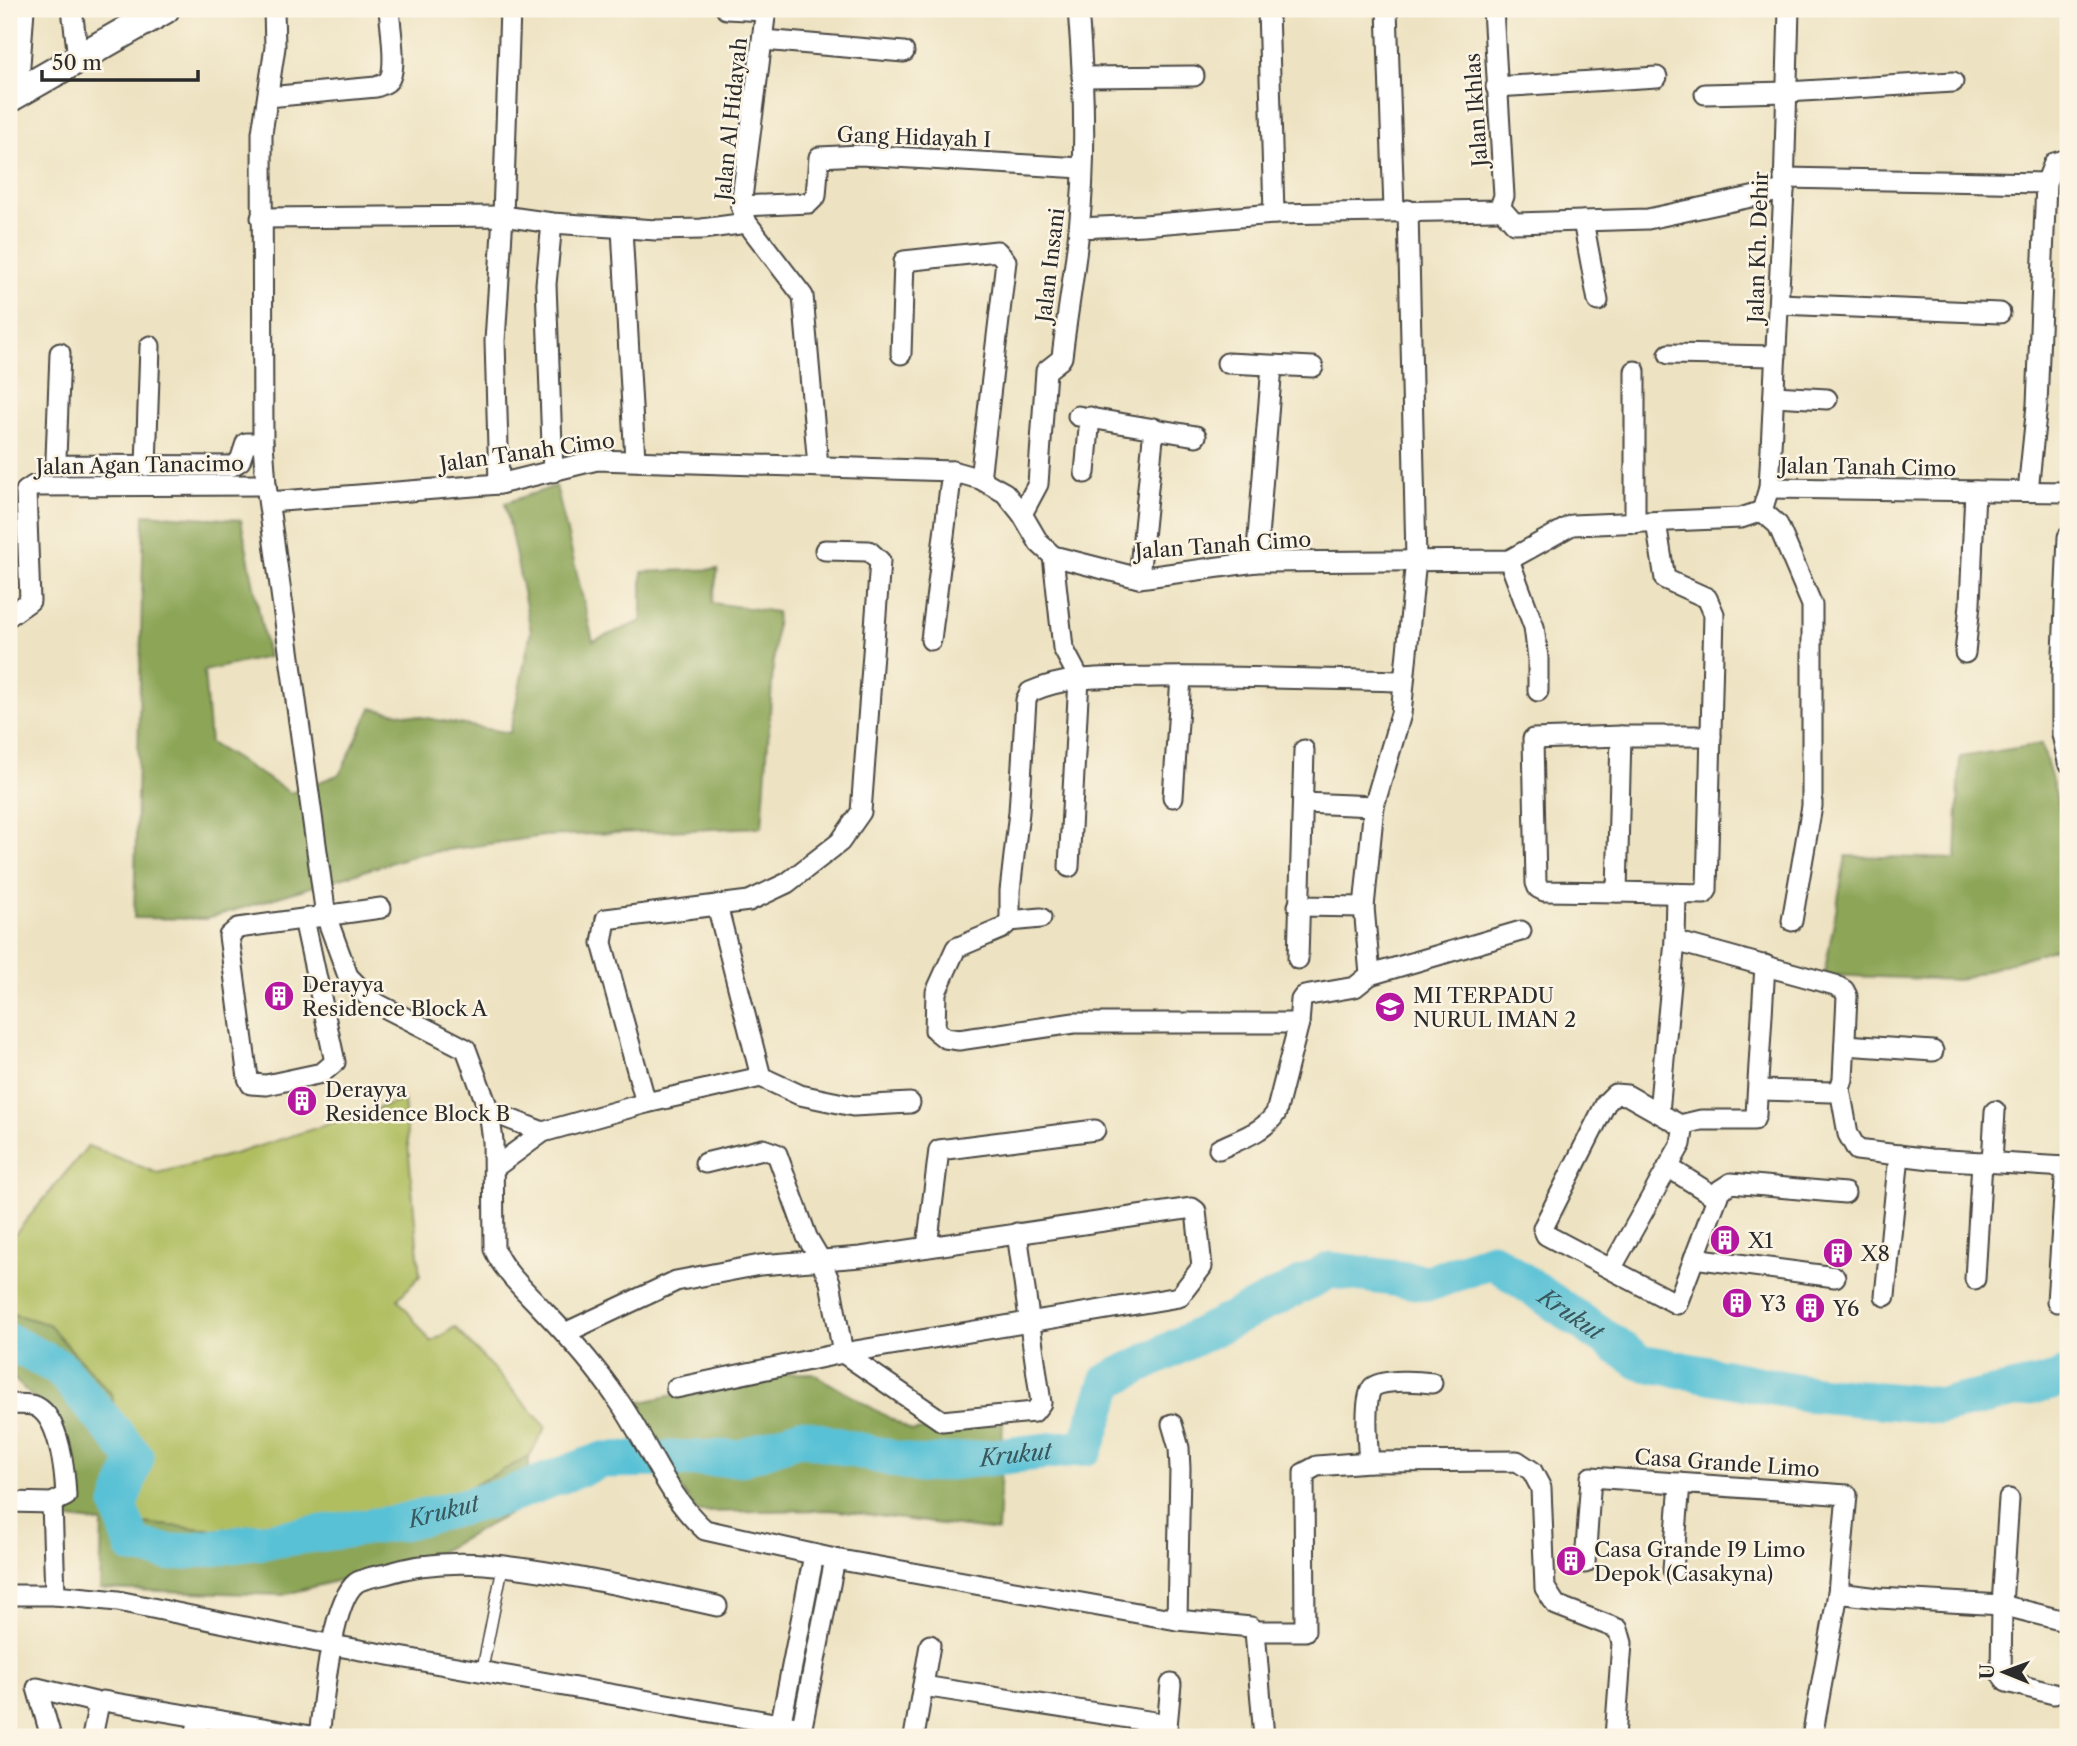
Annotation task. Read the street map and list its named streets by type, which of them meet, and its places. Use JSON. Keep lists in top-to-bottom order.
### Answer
{
  "streets": {
    "street": [
      "Jalan Ikhlas",
      "Jalan Al Hidayah",
      "Gang Hidayah I",
      "Jalan Kh. Dehir",
      "Jalan Insani",
      "Jalan Tanah Cimo",
      "Jalan Agan Tanacimo",
      "Casa Grande Limo"
    ]
  },
  "crossings": [
    ["Jalan Al Hidayah", "Gang Hidayah I"],
    ["Jalan Al Hidayah", "Jalan Tanah Cimo"],
    ["Gang Hidayah I", "Jalan Insani"],
    ["Jalan Kh. Dehir", "Jalan Tanah Cimo"],
    ["Jalan Insani", "Jalan Tanah Cimo"],
    ["Jalan Tanah Cimo", "Jalan Agan Tanacimo"]
  ],
  "water": ["Krukut"],
  "places": {
    "building": [
      "Derayya Residence Block A",
      "Derayya Residence Block B",
      "X1",
      "X8",
      "Y3",
      "Y6",
      "Casa Grande I9 Limo Depok (Casakyna)"
    ],
    "school or university": ["MI TERPADU NURUL IMAN 2"]
  },
  "scale_bar": "50 m",
  "north": "left"
}
